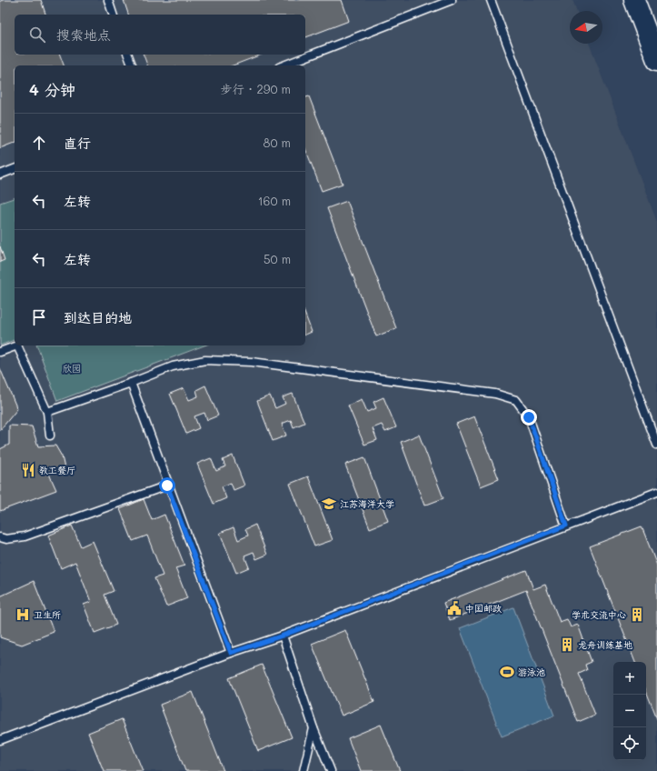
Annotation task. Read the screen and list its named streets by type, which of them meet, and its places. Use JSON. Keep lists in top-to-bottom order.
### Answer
{
  "parks": ["欣园"],
  "places": {
    "restaurant": ["教工餐厅"],
    "school or university": ["江苏海洋大学"],
    "public building": ["中国邮政"],
    "hospital": ["卫生所"],
    "building": ["学术交流中心", "龙舟训练基地"],
    "sports": ["游泳池"]
  },
  "north": "left",
  "page": {
    "search": "搜索地点",
    "heading": ["4 分钟", "步行 · 290 m"],
    "list": [
      ["直行", "80 m"],
      ["左转", "160 m"],
      ["左转", "50 m"],
      "到达目的地"
    ],
    "map_buttons": ["+", "−"]
  }
}
